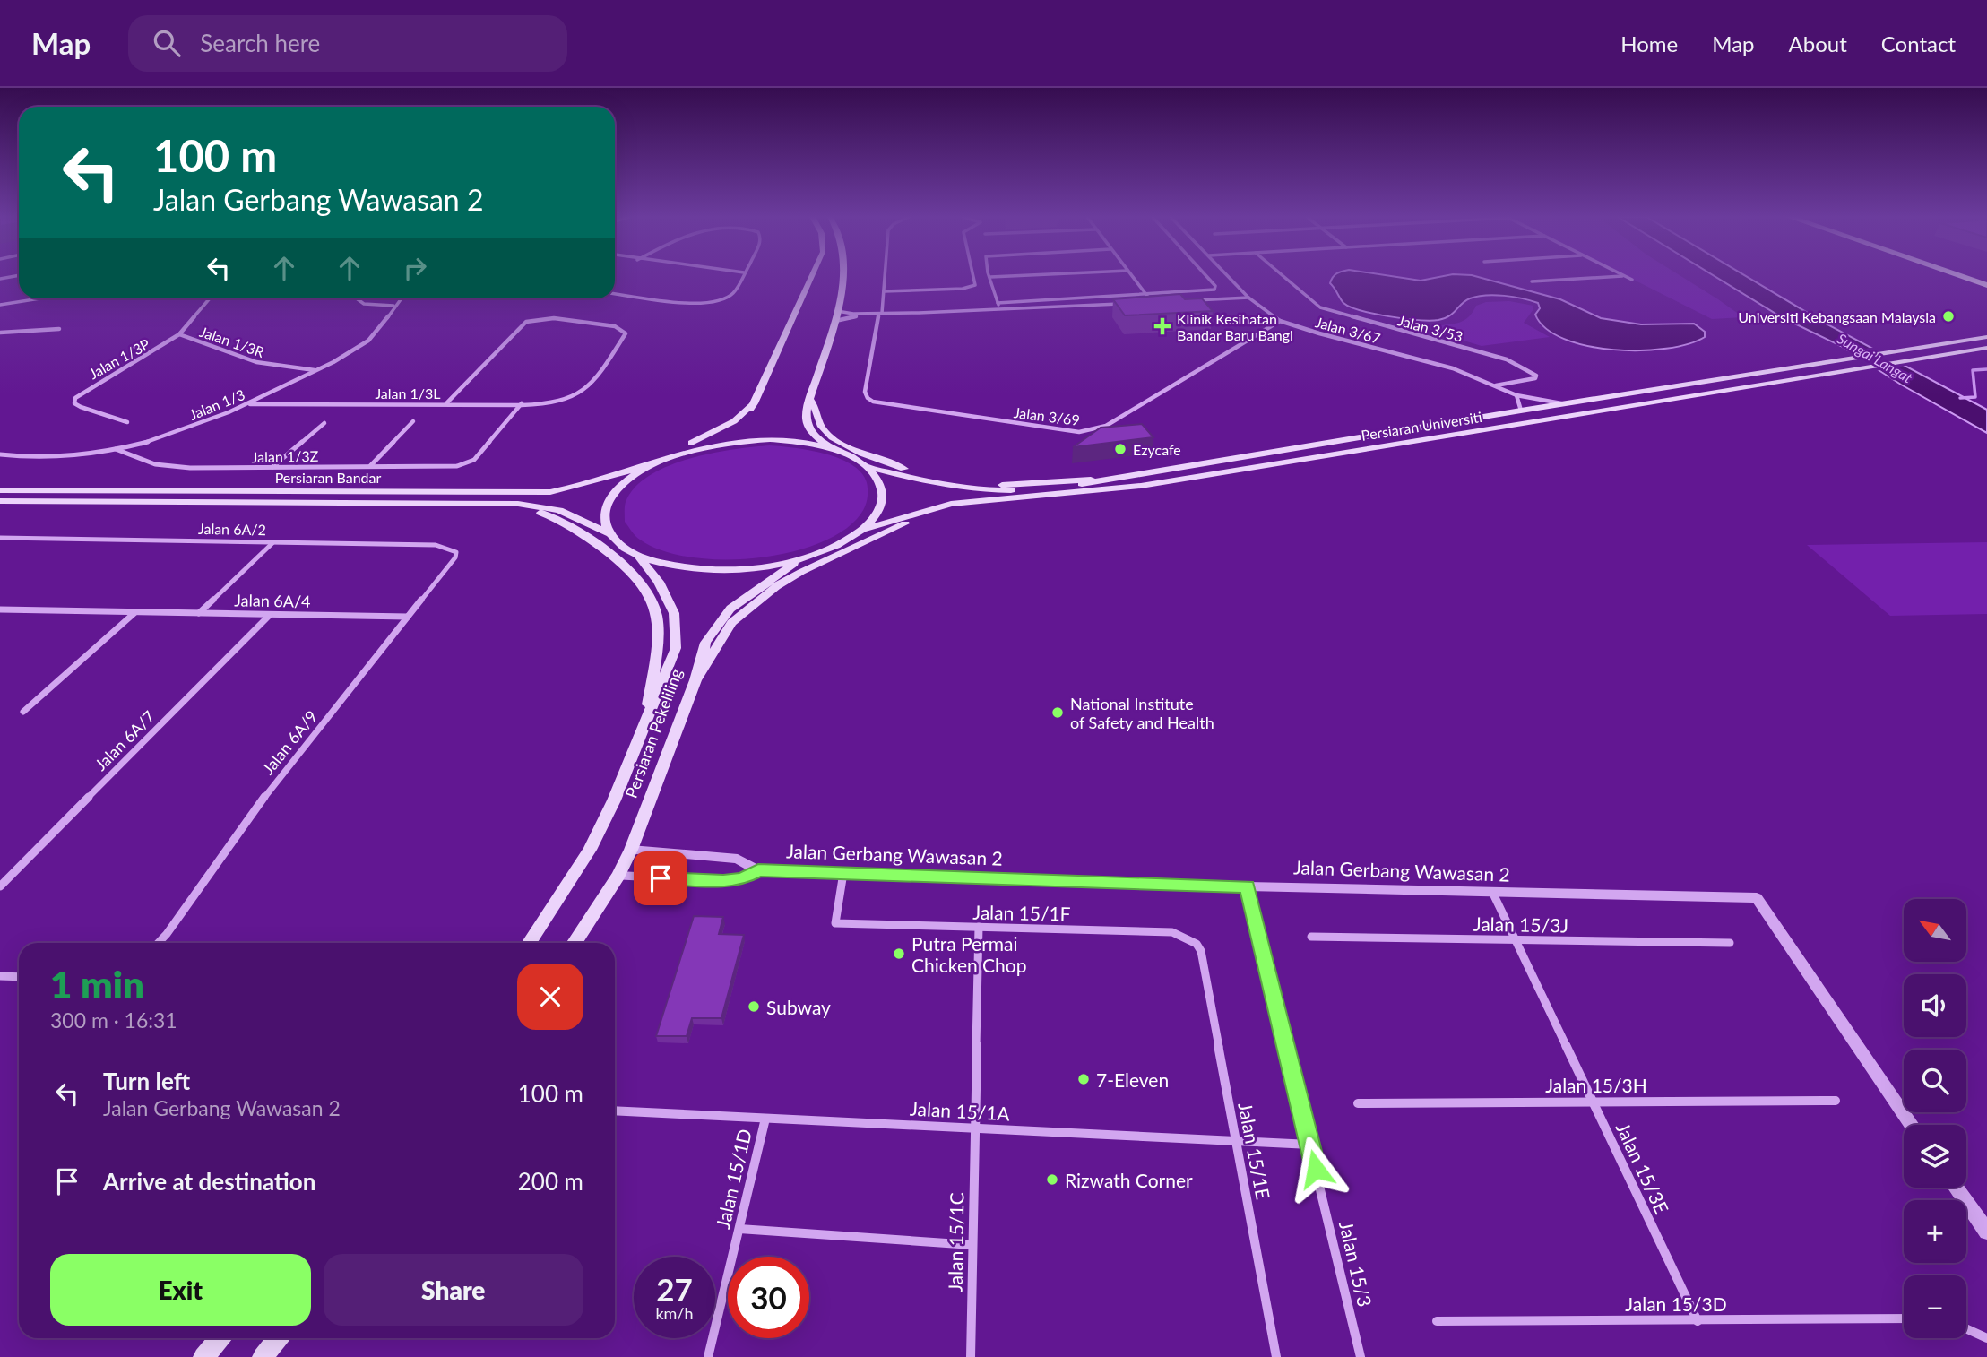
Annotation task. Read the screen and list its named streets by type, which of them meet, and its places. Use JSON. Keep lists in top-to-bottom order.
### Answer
{
  "streets": {
    "main road": ["Persiaran Universiti", "Persiaran Bandar", "Persiaran Pekeliling"],
    "street": [
      "Jalan 3/53",
      "Jalan 3/67",
      "Jalan 1/3R",
      "Jalan 1/3P",
      "Jalan 1/3L",
      "Jalan 1/3",
      "Jalan 3/69",
      "Jalan 1/3Z",
      "Jalan 6A/2",
      "Jalan 6A/4",
      "Jalan 6A/7",
      "Jalan 6A/9",
      "Jalan Gerbang Wawasan 2",
      "Jalan 15/1F",
      "Jalan 15/3J",
      "Jalan 15/3H",
      "Jalan 15/1A",
      "Jalan 15/1E",
      "Jalan 15/3E",
      "Jalan 15/1D",
      "Jalan 15/1C",
      "Jalan 15/3",
      "Jalan 15/3D"
    ]
  },
  "crossings": [
    ["Jalan 3/53", "Jalan 3/67"],
    ["Jalan 3/67", "Jalan 3/69"],
    ["Jalan 3/67", "Persiaran Universiti"],
    ["Jalan 1/3R", "Jalan 1/3P"],
    ["Jalan 1/3R", "Jalan 1/3"],
    ["Jalan 1/3L", "Jalan 1/3"],
    ["Jalan 1/3L", "Jalan 1/3Z"],
    ["Jalan 1/3", "Jalan 1/3Z"],
    ["Persiaran Bandar", "Persiaran Pekeliling"],
    ["Jalan 6A/2", "Jalan 6A/9"],
    ["Jalan 6A/4", "Jalan 6A/7"],
    ["Jalan 6A/4", "Jalan 6A/9"],
    ["Persiaran Pekeliling", "Jalan Gerbang Wawasan 2"],
    ["Jalan Gerbang Wawasan 2", "Jalan 15/1F"],
    ["Jalan Gerbang Wawasan 2", "Jalan 15/3E"],
    ["Jalan Gerbang Wawasan 2", "Jalan 15/3"],
    ["Jalan 15/1F", "Jalan 15/1E"],
    ["Jalan 15/1F", "Jalan 15/1C"],
    ["Jalan 15/3J", "Jalan 15/3E"],
    ["Jalan 15/3H", "Jalan 15/3E"],
    ["Jalan 15/1A", "Jalan 15/1E"],
    ["Jalan 15/1A", "Jalan 15/1D"],
    ["Jalan 15/1A", "Jalan 15/1C"],
    ["Jalan 15/1A", "Jalan 15/3"],
    ["Jalan 15/3E", "Jalan 15/3D"]
  ],
  "water": ["Sungai Langat"],
  "places": {
    "other": [
      "Universiti Kebangsaan Malaysia",
      "Ezycafe",
      "National Institute of Safety and Health",
      "Putra Permai Chicken Chop",
      "Subway",
      "7-Eleven",
      "Rizwath Corner"
    ],
    "health": ["Klinik Kesihatan Bandar Baru Bangi"]
  },
  "north": "top left",
  "page": {
    "header": "Map",
    "search": "Search here",
    "nav": [
      "Home",
      "Map",
      "About",
      "Contact"
    ],
    "turn": ["100 m", "Jalan Gerbang Wawasan 2"],
    "map_buttons": ["+", "−"],
    "heading": ["1 min", "300 m · 16:31"],
    "list": [
      {
        "name": "Turn left",
        "note": "Jalan Gerbang Wawasan 2",
        "value": "100 m"
      },
      {
        "name": "Arrive at destination",
        "value": "200 m"
      }
    ],
    "buttons": ["Exit", "Share"],
    "speed": "27 km/h",
    "limit": "30"
  }
}
